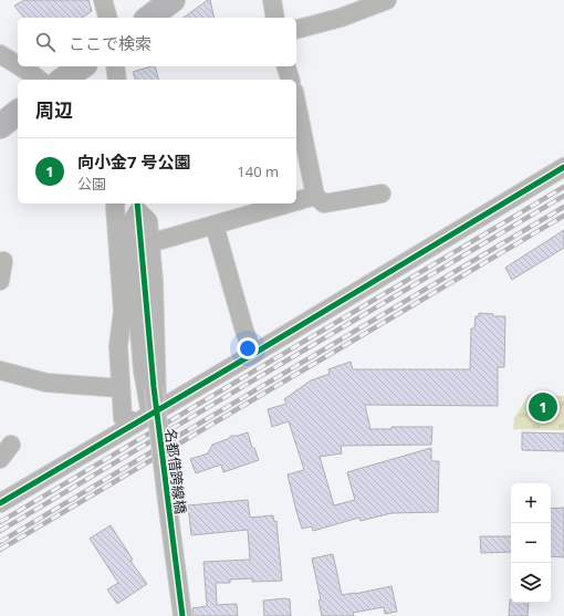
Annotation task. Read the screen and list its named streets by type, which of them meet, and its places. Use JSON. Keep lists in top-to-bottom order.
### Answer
{
  "streets": {
    "street": ["名都借跨線橋"]
  },
  "page": {
    "search": "ここで検索",
    "heading": "周辺",
    "list": [
      {
        "mark": "1",
        "name": "向小金7 号公園",
        "note": "公園",
        "value": "140 m"
      }
    ],
    "pins": "1",
    "map_buttons": ["+", "−"]
  }
}
